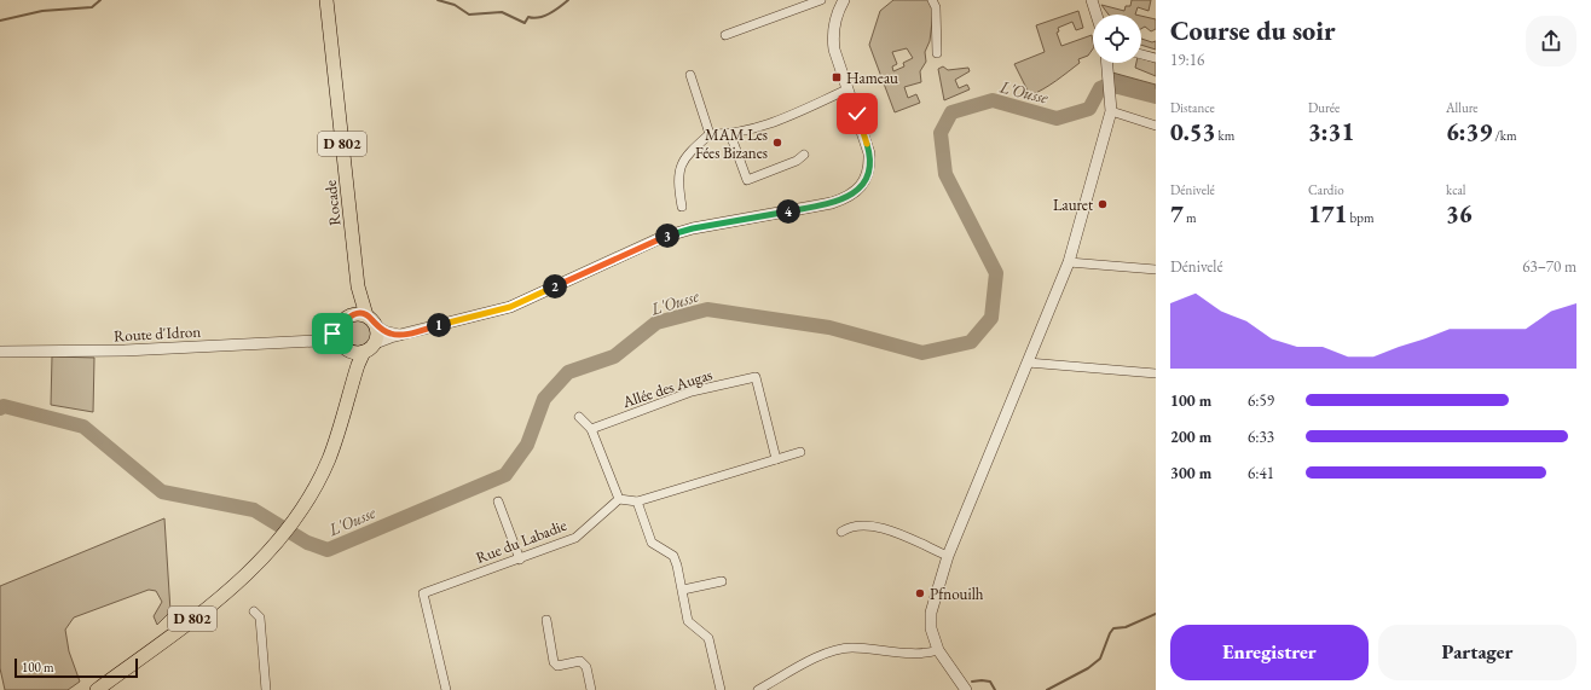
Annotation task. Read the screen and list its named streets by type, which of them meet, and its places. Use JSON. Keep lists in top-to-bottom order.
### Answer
{
  "streets": {
    "main road": ["D 802", "Rocade"],
    "street": ["Route d'Idron", "Allée des Augas", "Rue du Labadie"]
  },
  "crossings": [
    ["D 802", "Rocade"],
    ["D 802", "Route d'Idron"],
    ["Rocade", "Route d'Idron"]
  ],
  "water": ["L'Ousse"],
  "places": {
    "transit": ["Hameau"],
    "other": ["MAM Les Fées Bizanes", "Lauret", "Pfnouilh"]
  },
  "scale_bar": "100 m",
  "page": {
    "heading": ["Course du soir", "19:16"],
    "stats": [
      ["Distance", "0.53 km"],
      ["Durée", "3:31"],
      ["Allure", "6:39 /km"],
      ["Dénivelé", "7 m"],
      ["Cardio", "171 bpm"],
      ["kcal", "36"]
    ],
    "pins": [
      "4",
      "3",
      "2",
      "1"
    ],
    "chart": ["Dénivelé", "63–70 m"],
    "list": [
      {
        "name": "100 m",
        "note": "6:59"
      },
      {
        "name": "200 m",
        "note": "6:33"
      },
      {
        "name": "300 m",
        "note": "6:41"
      }
    ],
    "buttons": ["Enregistrer", "Partager"],
    "scale": "100 m"
  }
}
